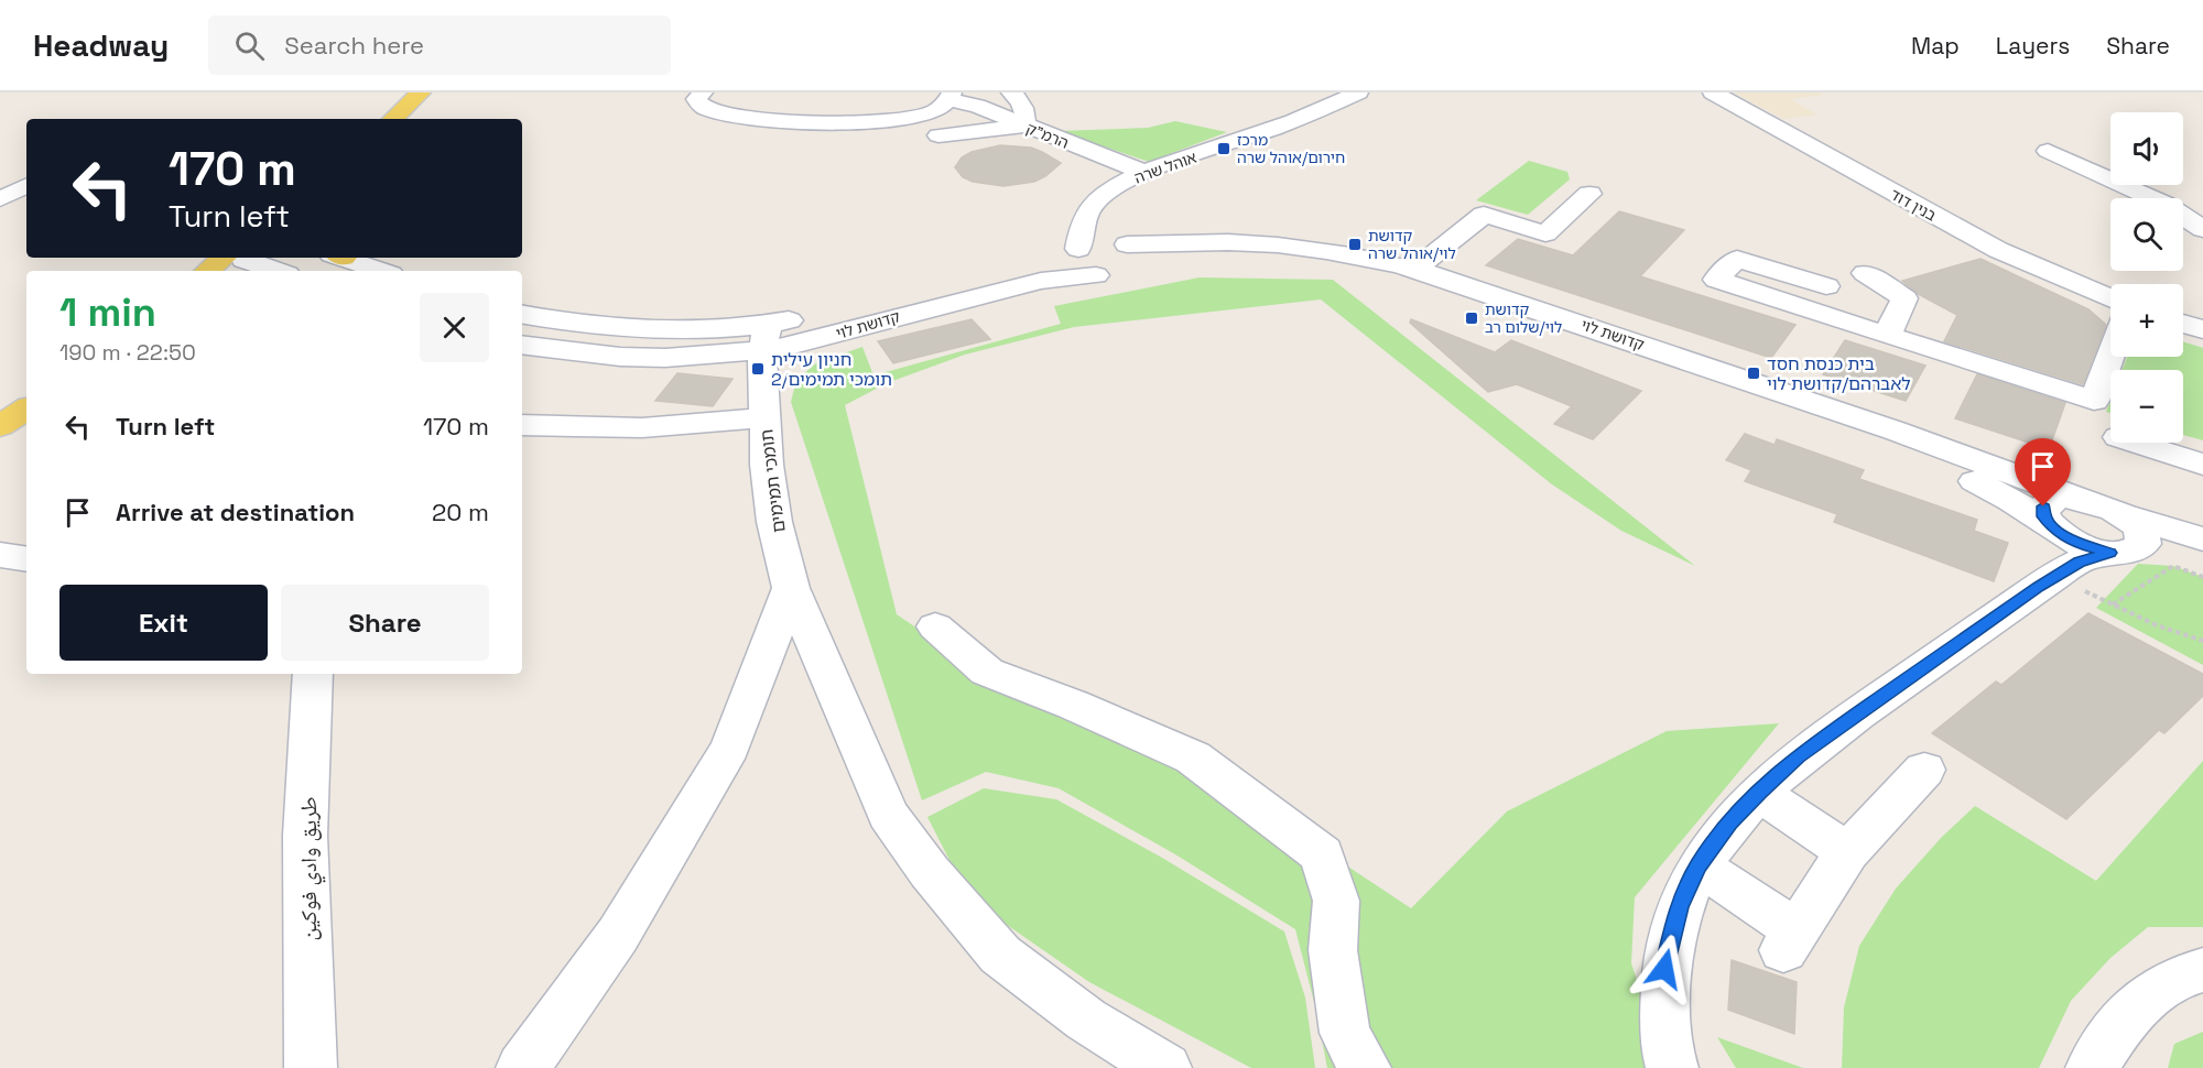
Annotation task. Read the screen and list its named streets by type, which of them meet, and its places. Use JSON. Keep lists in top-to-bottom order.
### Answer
{
  "streets": {
    "street": [
      "הרמ\"ק",
      "אוהל שרה",
      "בנין דוד",
      "קדושת לוי",
      "תומכי תמימים",
      "طريق وادي فوکين"
    ]
  },
  "crossings": [
    ["הרמ\"ק", "אוהל שרה"],
    ["קדושת לוי", "תומכי תמימים"]
  ],
  "places": {
    "transit": [
      "מרכז חירום/אוהל שרה",
      "קדושת לוי/אוהל שרה",
      "קדושת לוי/שלום רב",
      "חניון עילית 2/תומכי תמימים",
      "בית כנסת חסד לאברהם/קדושת לוי"
    ]
  },
  "page": {
    "header": "Headway",
    "search": "Search here",
    "nav": ["Map", "Layers", "Share"],
    "map_buttons": ["+", "−"],
    "turn": ["170 m", "Turn left"],
    "heading": ["1 min", "190 m · 22:50"],
    "list": [
      {
        "name": "Turn left",
        "value": "170 m"
      },
      {
        "name": "Arrive at destination",
        "value": "20 m"
      }
    ],
    "buttons": ["Exit", "Share"]
  }
}
